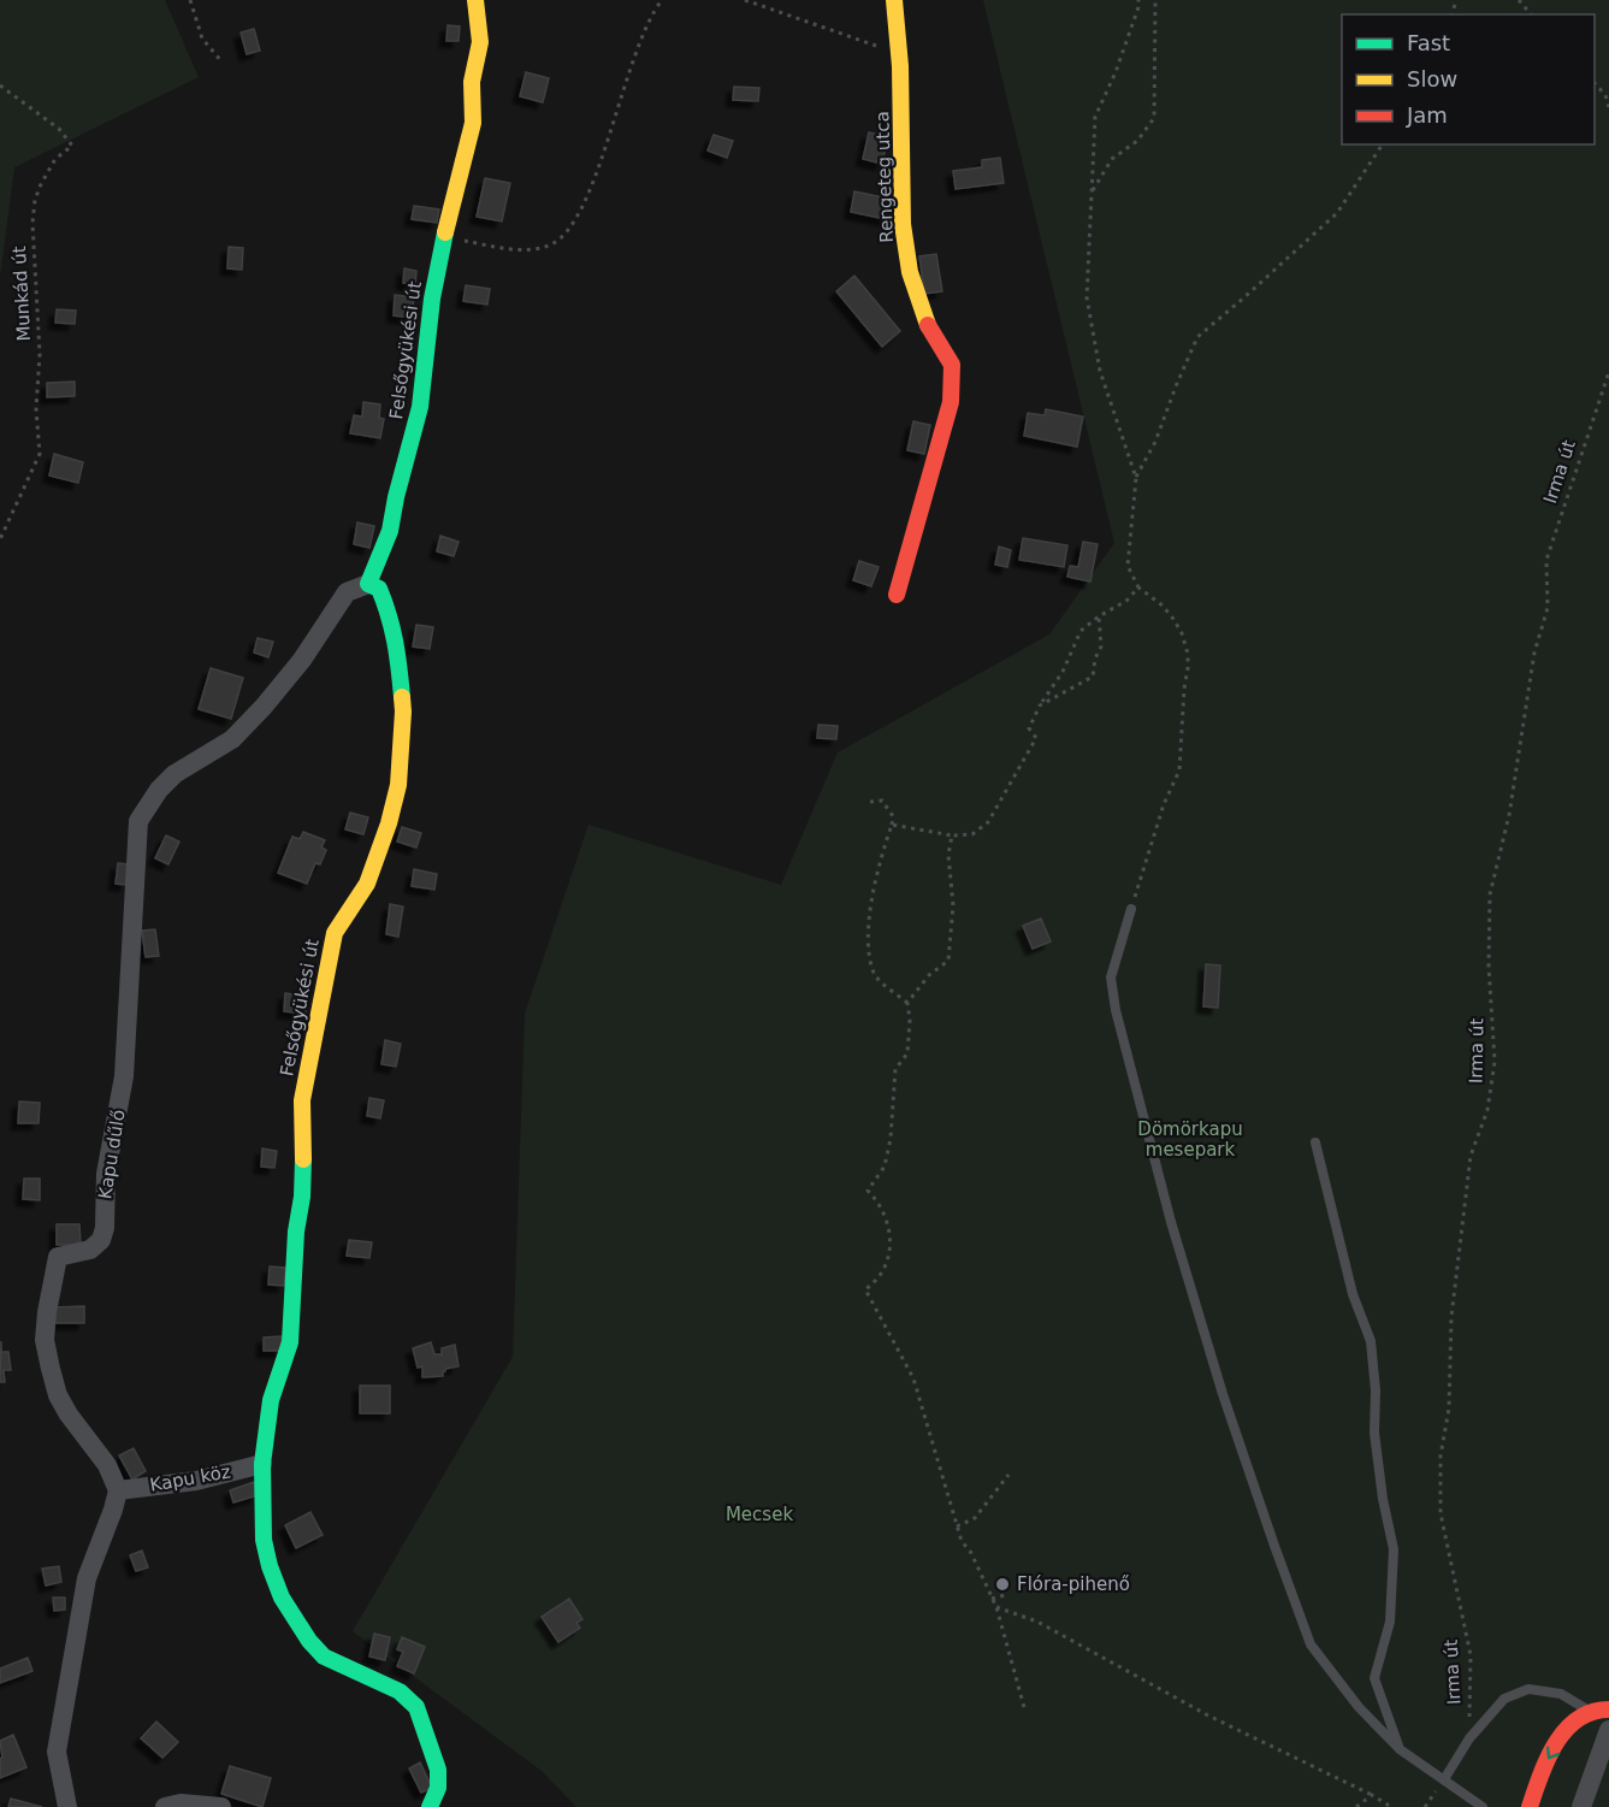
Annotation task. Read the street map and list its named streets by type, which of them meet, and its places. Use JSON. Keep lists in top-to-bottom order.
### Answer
{
  "streets": {
    "street": [
      "Rengeteg utca",
      "Felsőgyükési út",
      "Kapu dűlő",
      "Kapu köz"
    ],
    "path": ["Munkád út", "Irma út"]
  },
  "crossings": [
    ["Felsőgyükési út", "Kapu dűlő"],
    ["Felsőgyükési út", "Kapu köz"],
    ["Kapu dűlő", "Kapu köz"]
  ],
  "parks": ["Dömörkapu mesepark", "Mecsek"],
  "places": ["Flóra-pihenő"],
  "legend": ["Fast", "Slow", "Jam"]
}
